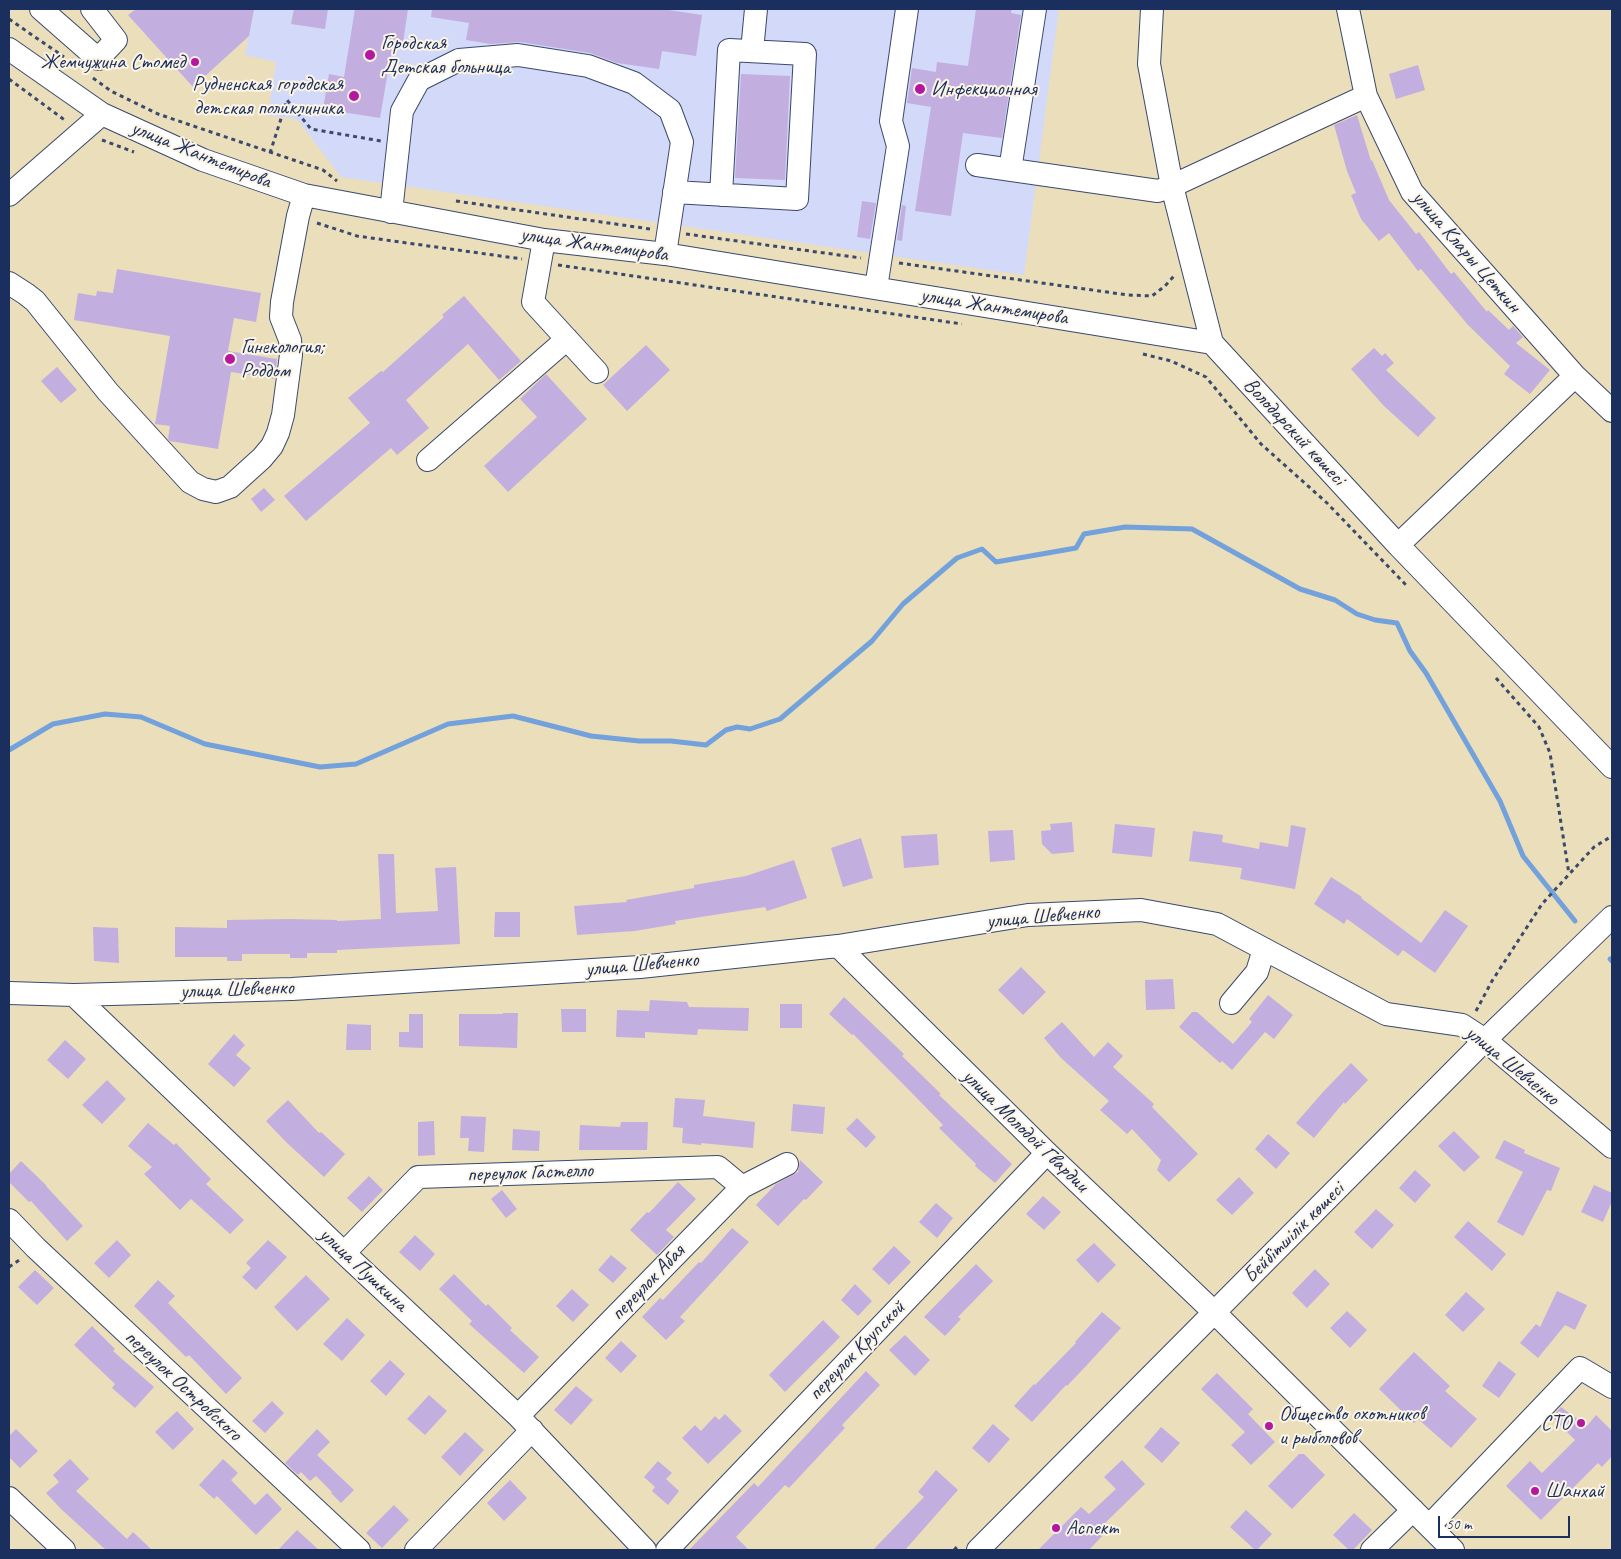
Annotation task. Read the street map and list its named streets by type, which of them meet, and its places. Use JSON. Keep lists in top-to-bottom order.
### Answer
{
  "streets": {
    "street": [
      "улица Жантемирова",
      "улица Клары Цеткин",
      "Володарский көшесі",
      "улица Шевченко",
      "улица Молодой Гвардии",
      "переулок Гастелло",
      "Бейбітшілік көшесі",
      "улица Пушкина",
      "переулок Абая",
      "переулок Крупской",
      "переулок Островского"
    ]
  },
  "crossings": [
    ["улица Жантемирова", "Володарский көшесі"],
    ["улица Шевченко", "улица Молодой Гвардии"],
    ["улица Шевченко", "Бейбітшілік көшесі"],
    ["улица Шевченко", "улица Пушкина"],
    ["улица Молодой Гвардии", "Бейбітшілік көшесі"],
    ["улица Молодой Гвардии", "переулок Крупской"],
    ["переулок Гастелло", "улица Пушкина"],
    ["переулок Гастелло", "переулок Абая"],
    ["улица Пушкина", "переулок Абая"]
  ],
  "places": [
    "Городская Детская больница",
    "Жемчужина Стомед",
    "Инфекционная",
    "Рудненская городская детская поликлиника",
    "Гинекология; Роддом",
    "СТО",
    "Общество охотников и рыболовов",
    "Шанхай",
    "Аспект"
  ],
  "scale_bar": "50 m"
}
